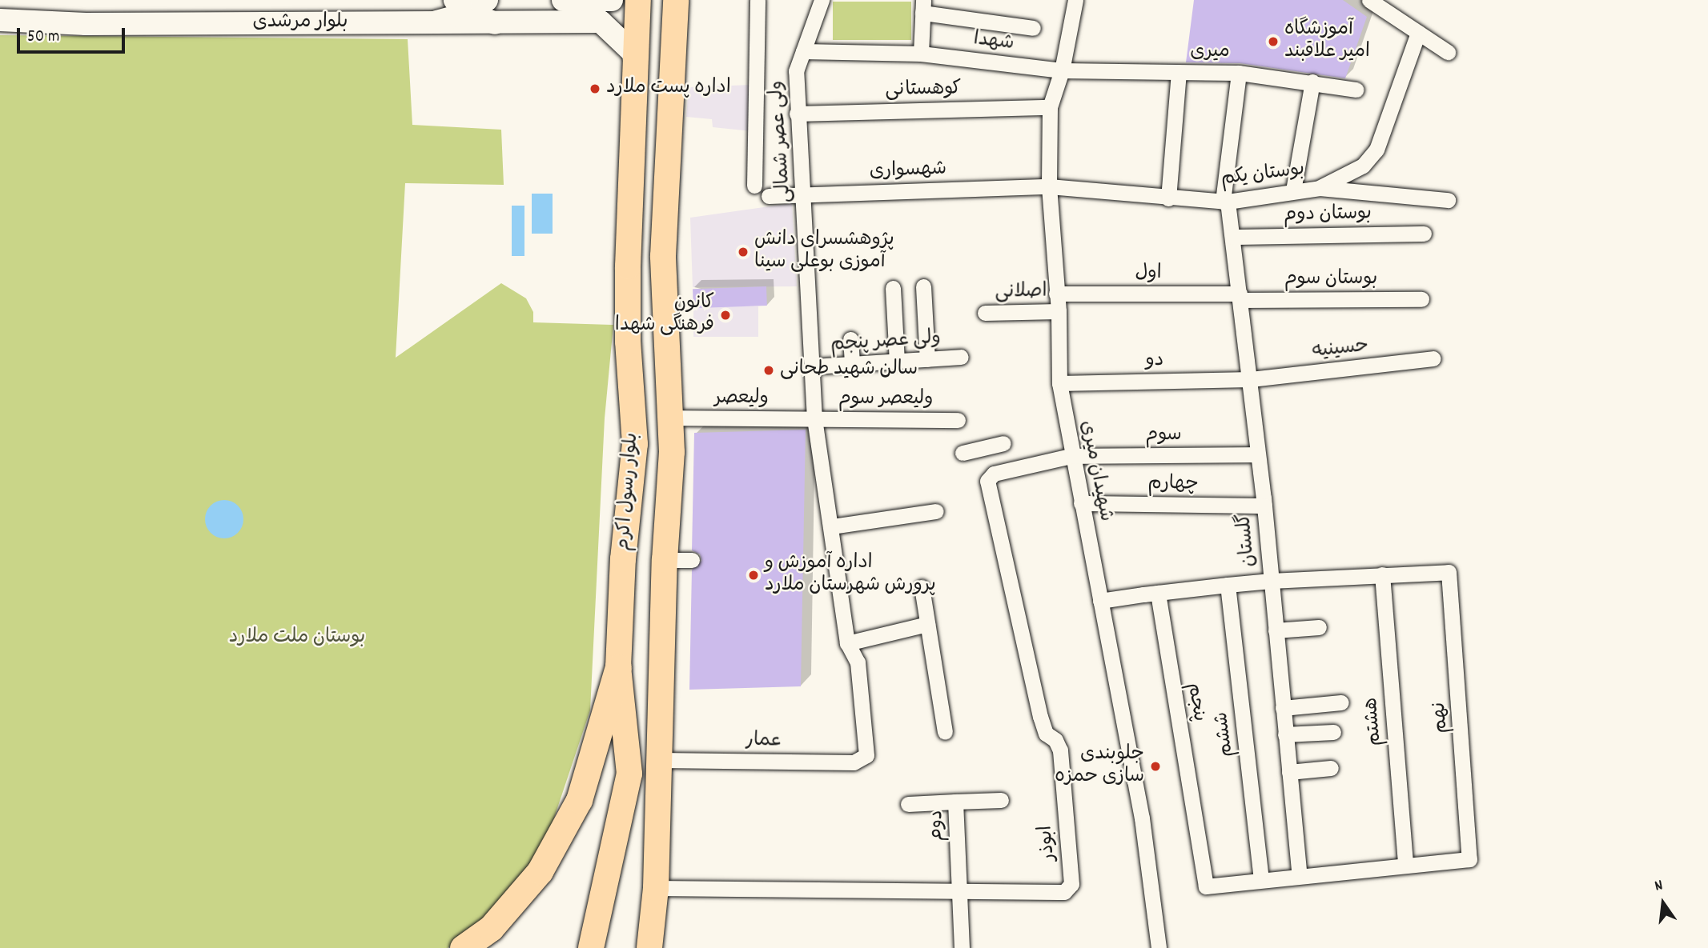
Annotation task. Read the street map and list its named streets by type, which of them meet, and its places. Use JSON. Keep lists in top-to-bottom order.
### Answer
{
  "streets": {
    "main road": ["بلوار مرشدی", "بلوار رسول اکرم"],
    "street": [
      "شهدا",
      "میری",
      "کوهستانی",
      "ولی عصر شمالی",
      "شهسواری",
      "بوستان یکم",
      "بوستان دوم",
      "اول",
      "بوستان سوم",
      "اصلانی",
      "ولی عصر پنجم",
      "حسینیه",
      "دو",
      "ولیعصر",
      "ولیعصر سوم",
      "سوم",
      "شهیدان میری",
      "چهارم",
      "گلستان",
      "پنجم",
      "نهم",
      "هشتم",
      "ششم",
      "عمار",
      "دوم",
      "ابوذر"
    ]
  },
  "crossings": [
    ["شهدا", "میری"],
    ["شهدا", "ولی عصر شمالی"],
    ["شهدا", "شهیدان میری"],
    ["میری", "شهیدان میری"],
    ["میری", "گلستان"],
    ["کوهستانی", "ولی عصر شمالی"],
    ["کوهستانی", "شهیدان میری"],
    ["ولی عصر شمالی", "شهسواری"],
    ["ولی عصر شمالی", "ولی عصر پنجم"],
    ["ولی عصر شمالی", "ولیعصر"],
    ["ولی عصر شمالی", "ولیعصر سوم"],
    ["ولی عصر شمالی", "عمار"],
    ["شهسواری", "بوستان یکم"],
    ["شهسواری", "شهیدان میری"],
    ["بوستان یکم", "شهیدان میری"],
    ["بوستان یکم", "گلستان"],
    ["بوستان دوم", "گلستان"],
    ["اول", "بوستان سوم"],
    ["اول", "شهیدان میری"],
    ["اول", "گلستان"],
    ["بوستان سوم", "گلستان"],
    ["اصلانی", "شهیدان میری"],
    ["حسینیه", "دو"],
    ["حسینیه", "گلستان"],
    ["دو", "شهیدان میری"],
    ["دو", "گلستان"],
    ["ولیعصر", "ولیعصر سوم"],
    ["ولیعصر", "بلوار رسول اکرم"],
    ["سوم", "شهیدان میری"],
    ["سوم", "گلستان"],
    ["شهیدان میری", "چهارم"],
    ["چهارم", "گلستان"],
    ["بلوار رسول اکرم", "عمار"],
    ["بلوار رسول اکرم", "ابوذر"],
    ["پنجم", "ششم"],
    ["نهم", "هشتم"],
    ["دوم", "ابوذر"]
  ],
  "parks": ["بوستان ملت ملارد"],
  "places": [
    "آموزشگاه امیر علاقبند",
    "اداره پست ملارد",
    "پژوهشسرای دانش آموزی بوعلی سینا",
    "کانون فرهنگی شهدا",
    "سالن شهید طحانی",
    "اداره آموزش و پرورش شهرستان ملارد",
    "جلوبندی سازی حمزه"
  ],
  "scale_bar": "50 m",
  "north": "top"
}
